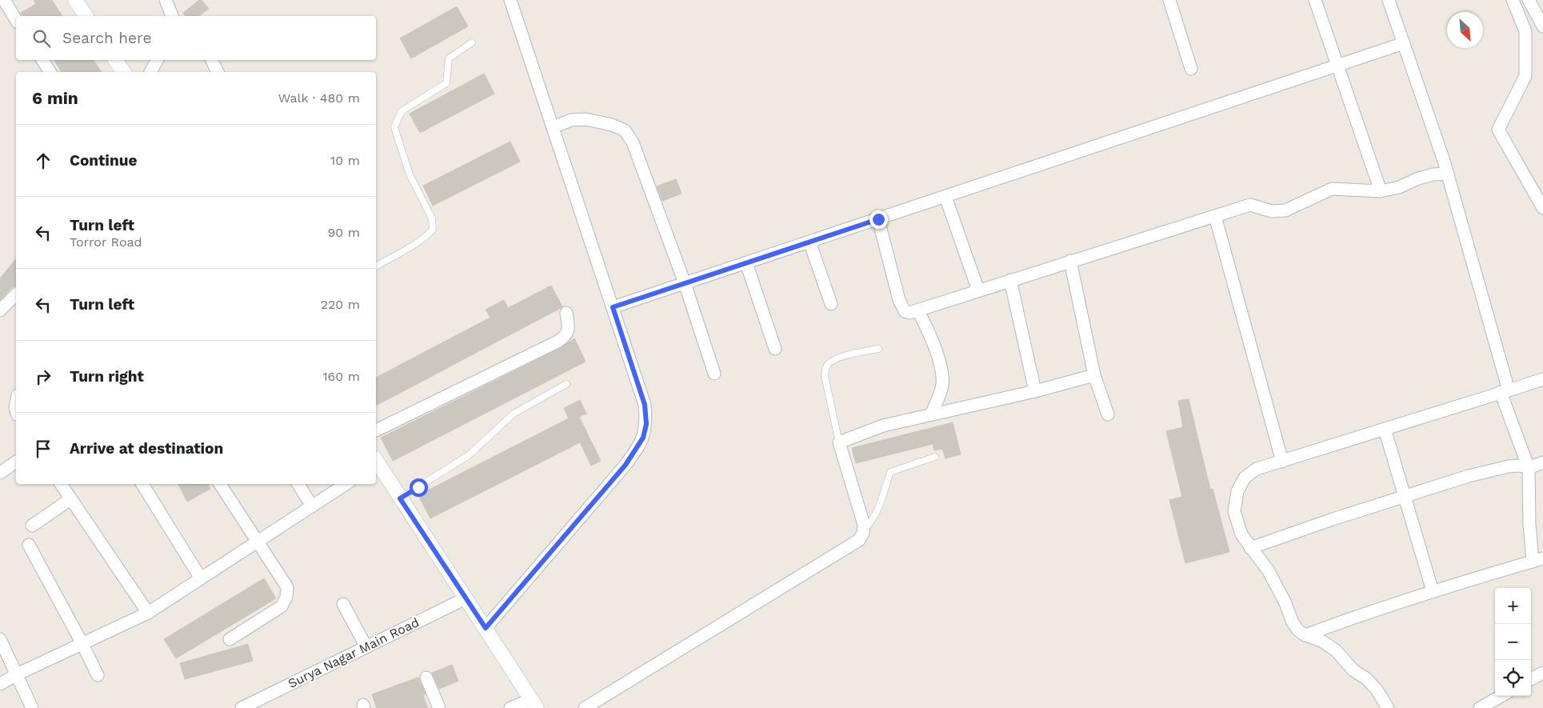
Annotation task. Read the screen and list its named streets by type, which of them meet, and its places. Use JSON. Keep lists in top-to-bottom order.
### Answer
{
  "streets": {
    "street": ["Surya Nagar Main Road"]
  },
  "north": "bottom right",
  "page": {
    "search": "Search here",
    "heading": ["6 min", "Walk · 480 m"],
    "list": [
      ["Continue", "10 m"],
      ["Turn left", "Torror Road", "90 m"],
      ["Turn left", "220 m"],
      ["Turn right", "160 m"],
      "Arrive at destination"
    ],
    "map_buttons": ["+", "−"]
  }
}
